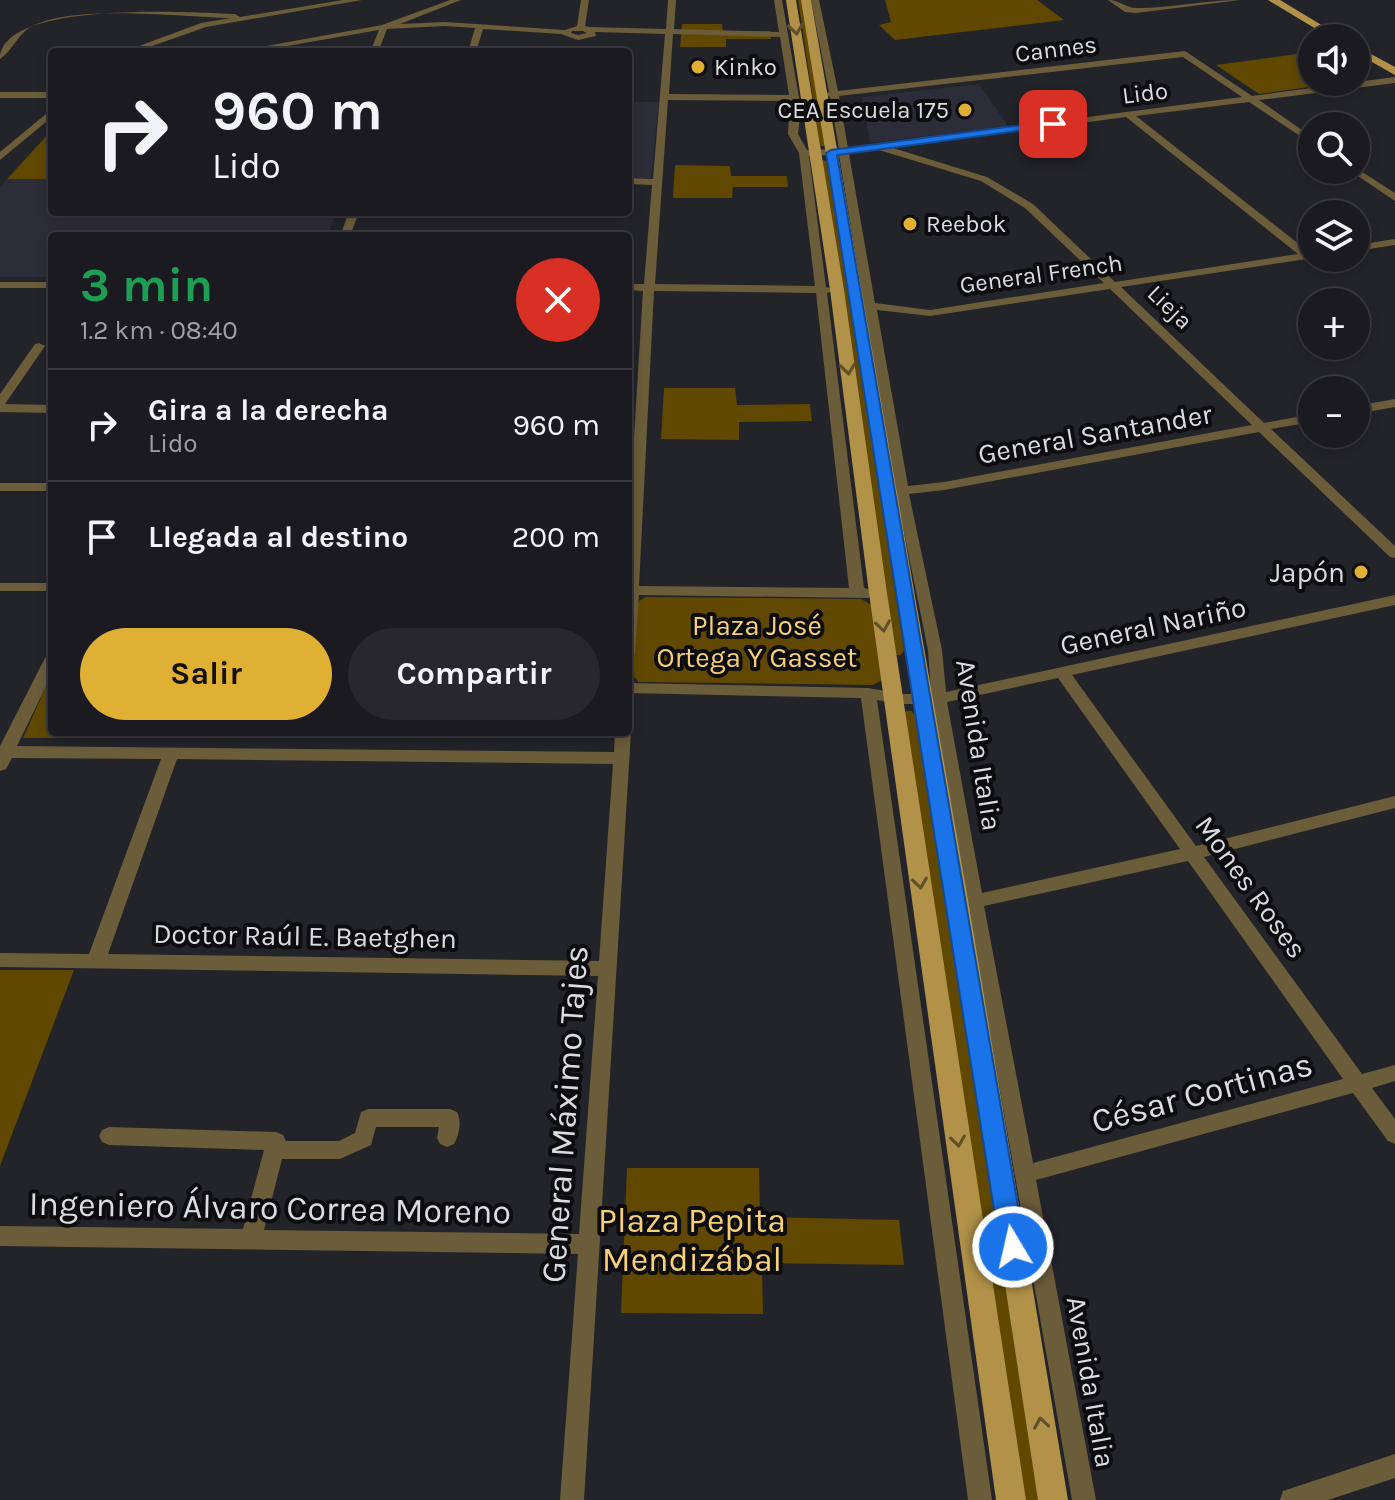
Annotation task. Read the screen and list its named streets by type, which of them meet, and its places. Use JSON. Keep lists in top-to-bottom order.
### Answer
{
  "streets": {
    "main road": ["Avenida Italia"],
    "street": [
      "Cannes",
      "Lido",
      "General French",
      "Lieja",
      "General Santander",
      "General Nariño",
      "Mones Roses",
      "Doctor Raúl E. Baetghen",
      "César Cortinas",
      "General Máximo Tajes",
      "Ingeniero Álvaro Correa Moreno"
    ]
  },
  "crossings": [
    ["Cannes", "Lido"],
    ["Cannes", "Avenida Italia"],
    ["Lido", "Lieja"],
    ["Lido", "Avenida Italia"],
    ["General French", "Lieja"],
    ["General French", "Avenida Italia"],
    ["Lieja", "General Santander"],
    ["General Santander", "Avenida Italia"],
    ["General Nariño", "Avenida Italia"],
    ["General Nariño", "Mones Roses"],
    ["Avenida Italia", "César Cortinas"],
    ["Mones Roses", "César Cortinas"],
    ["Doctor Raúl E. Baetghen", "General Máximo Tajes"],
    ["General Máximo Tajes", "Ingeniero Álvaro Correa Moreno"]
  ],
  "parks": ["Plaza José Ortega Y Gasset", "Plaza Pepita Mendizábal"],
  "places": [
    "Kinko",
    "CEA Escuela 175",
    "Reebok",
    "Japón"
  ],
  "page": {
    "map_buttons": ["+", "−"],
    "turn": ["960 m", "Lido"],
    "heading": ["3 min", "1.2 km · 08:40"],
    "list": [
      {
        "name": "Gira a la derecha",
        "note": "Lido",
        "value": "960 m"
      },
      {
        "name": "Llegada al destino",
        "value": "200 m"
      }
    ],
    "buttons": ["Salir", "Compartir"]
  }
}
